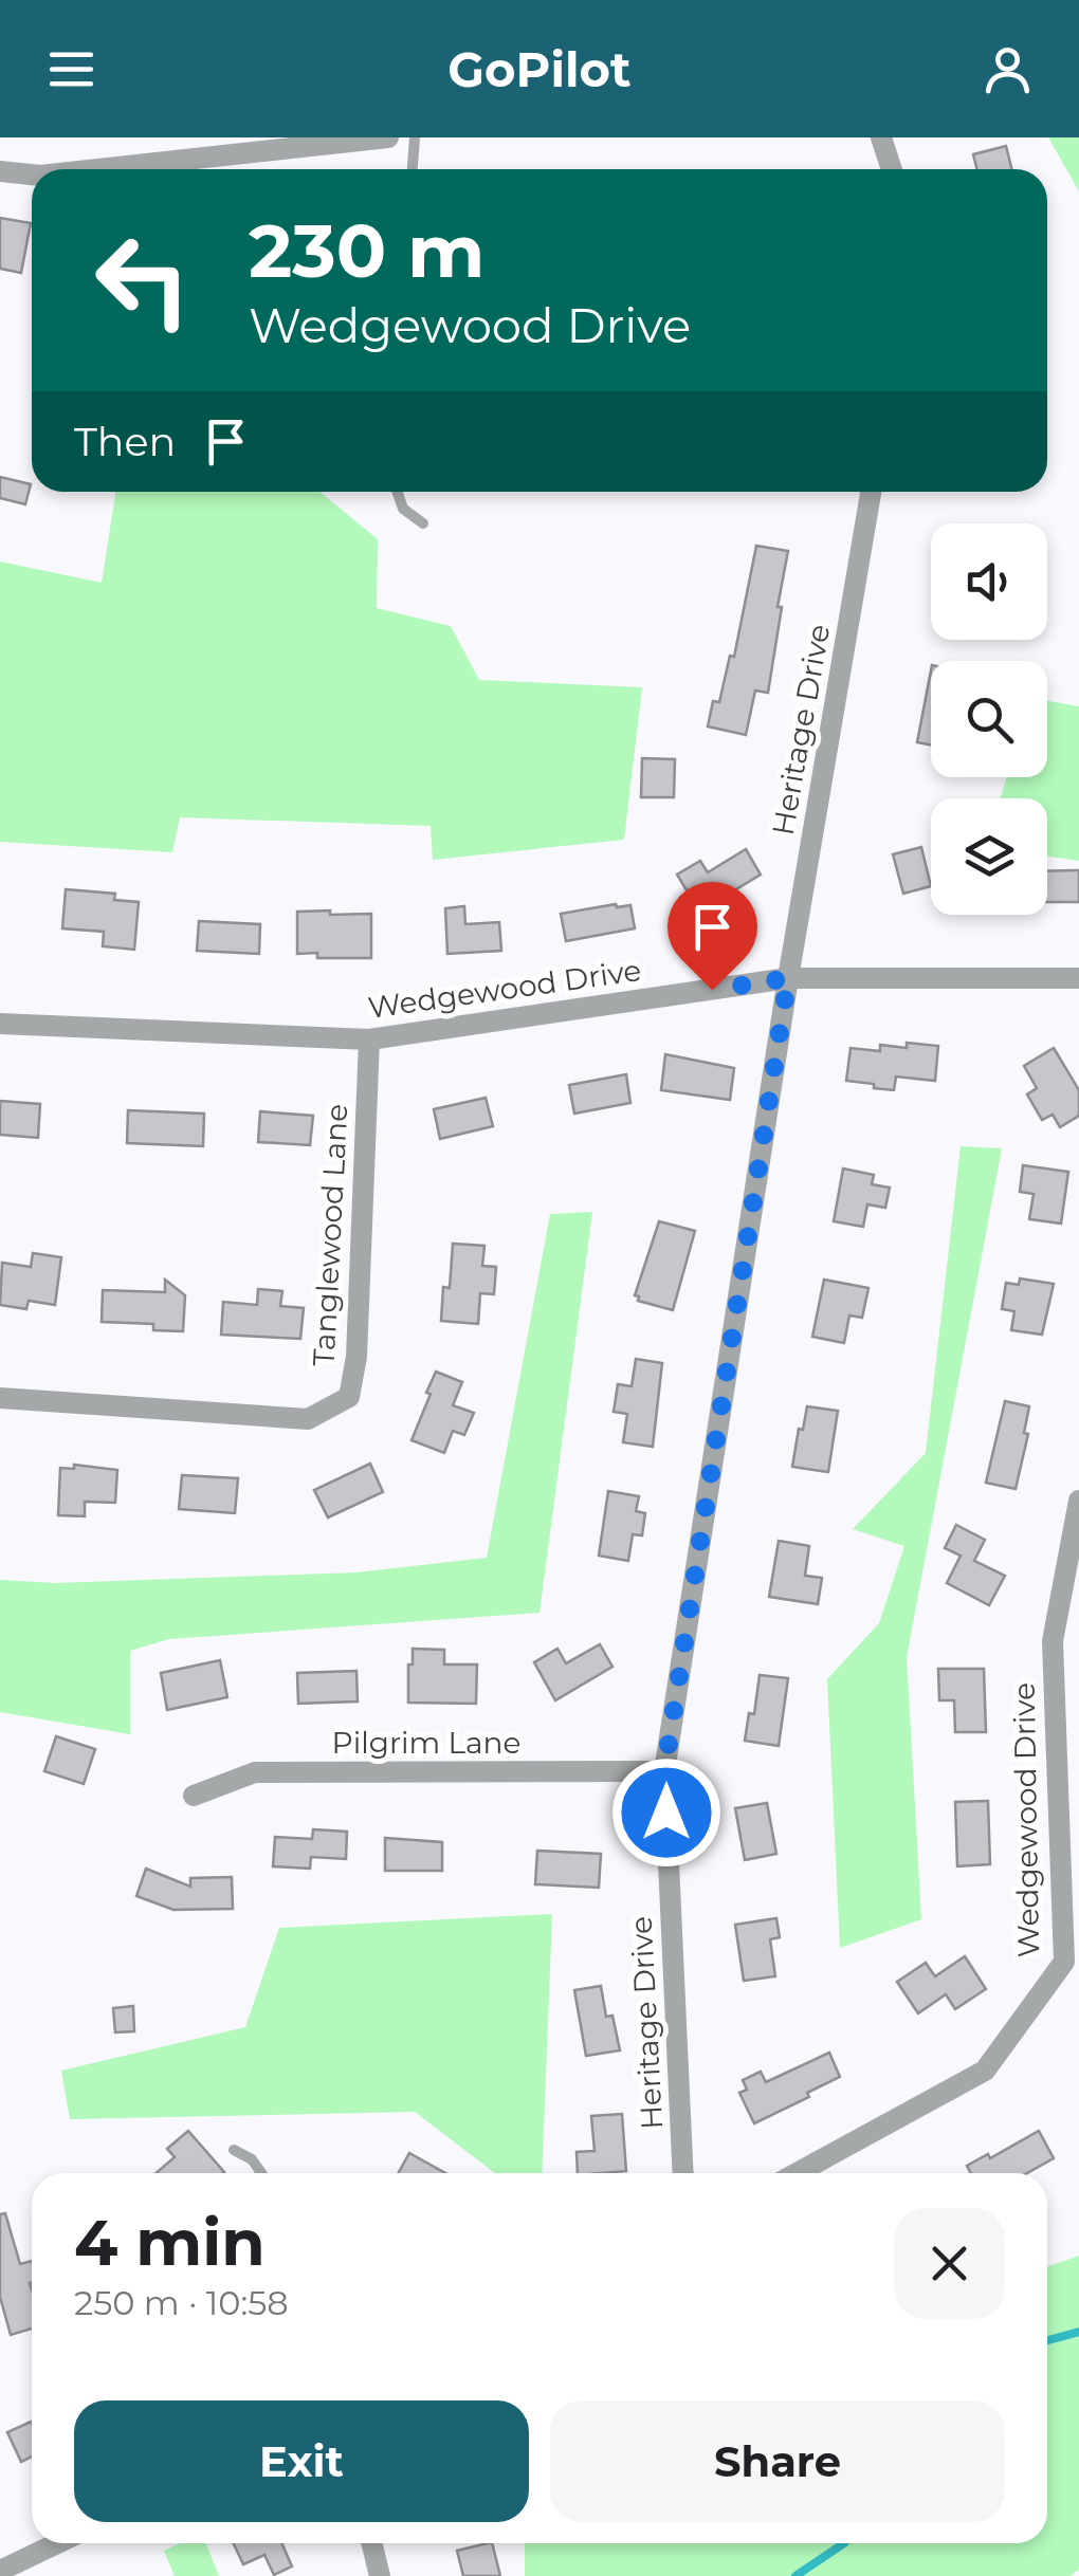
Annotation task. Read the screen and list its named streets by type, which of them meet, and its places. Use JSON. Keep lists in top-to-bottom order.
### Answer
{
  "streets": {
    "street": [
      "Heritage Drive",
      "Wedgewood Drive",
      "Tanglewood Lane",
      "Pilgrim Lane"
    ]
  },
  "crossings": [
    ["Heritage Drive", "Wedgewood Drive"],
    ["Heritage Drive", "Pilgrim Lane"],
    ["Wedgewood Drive", "Tanglewood Lane"]
  ],
  "page": {
    "header": "GoPilot",
    "turn": ["230 m", "Wedgewood Drive"],
    "then": "Then",
    "heading": ["4 min", "250 m · 10:58"],
    "buttons": ["Exit", "Share"]
  }
}
